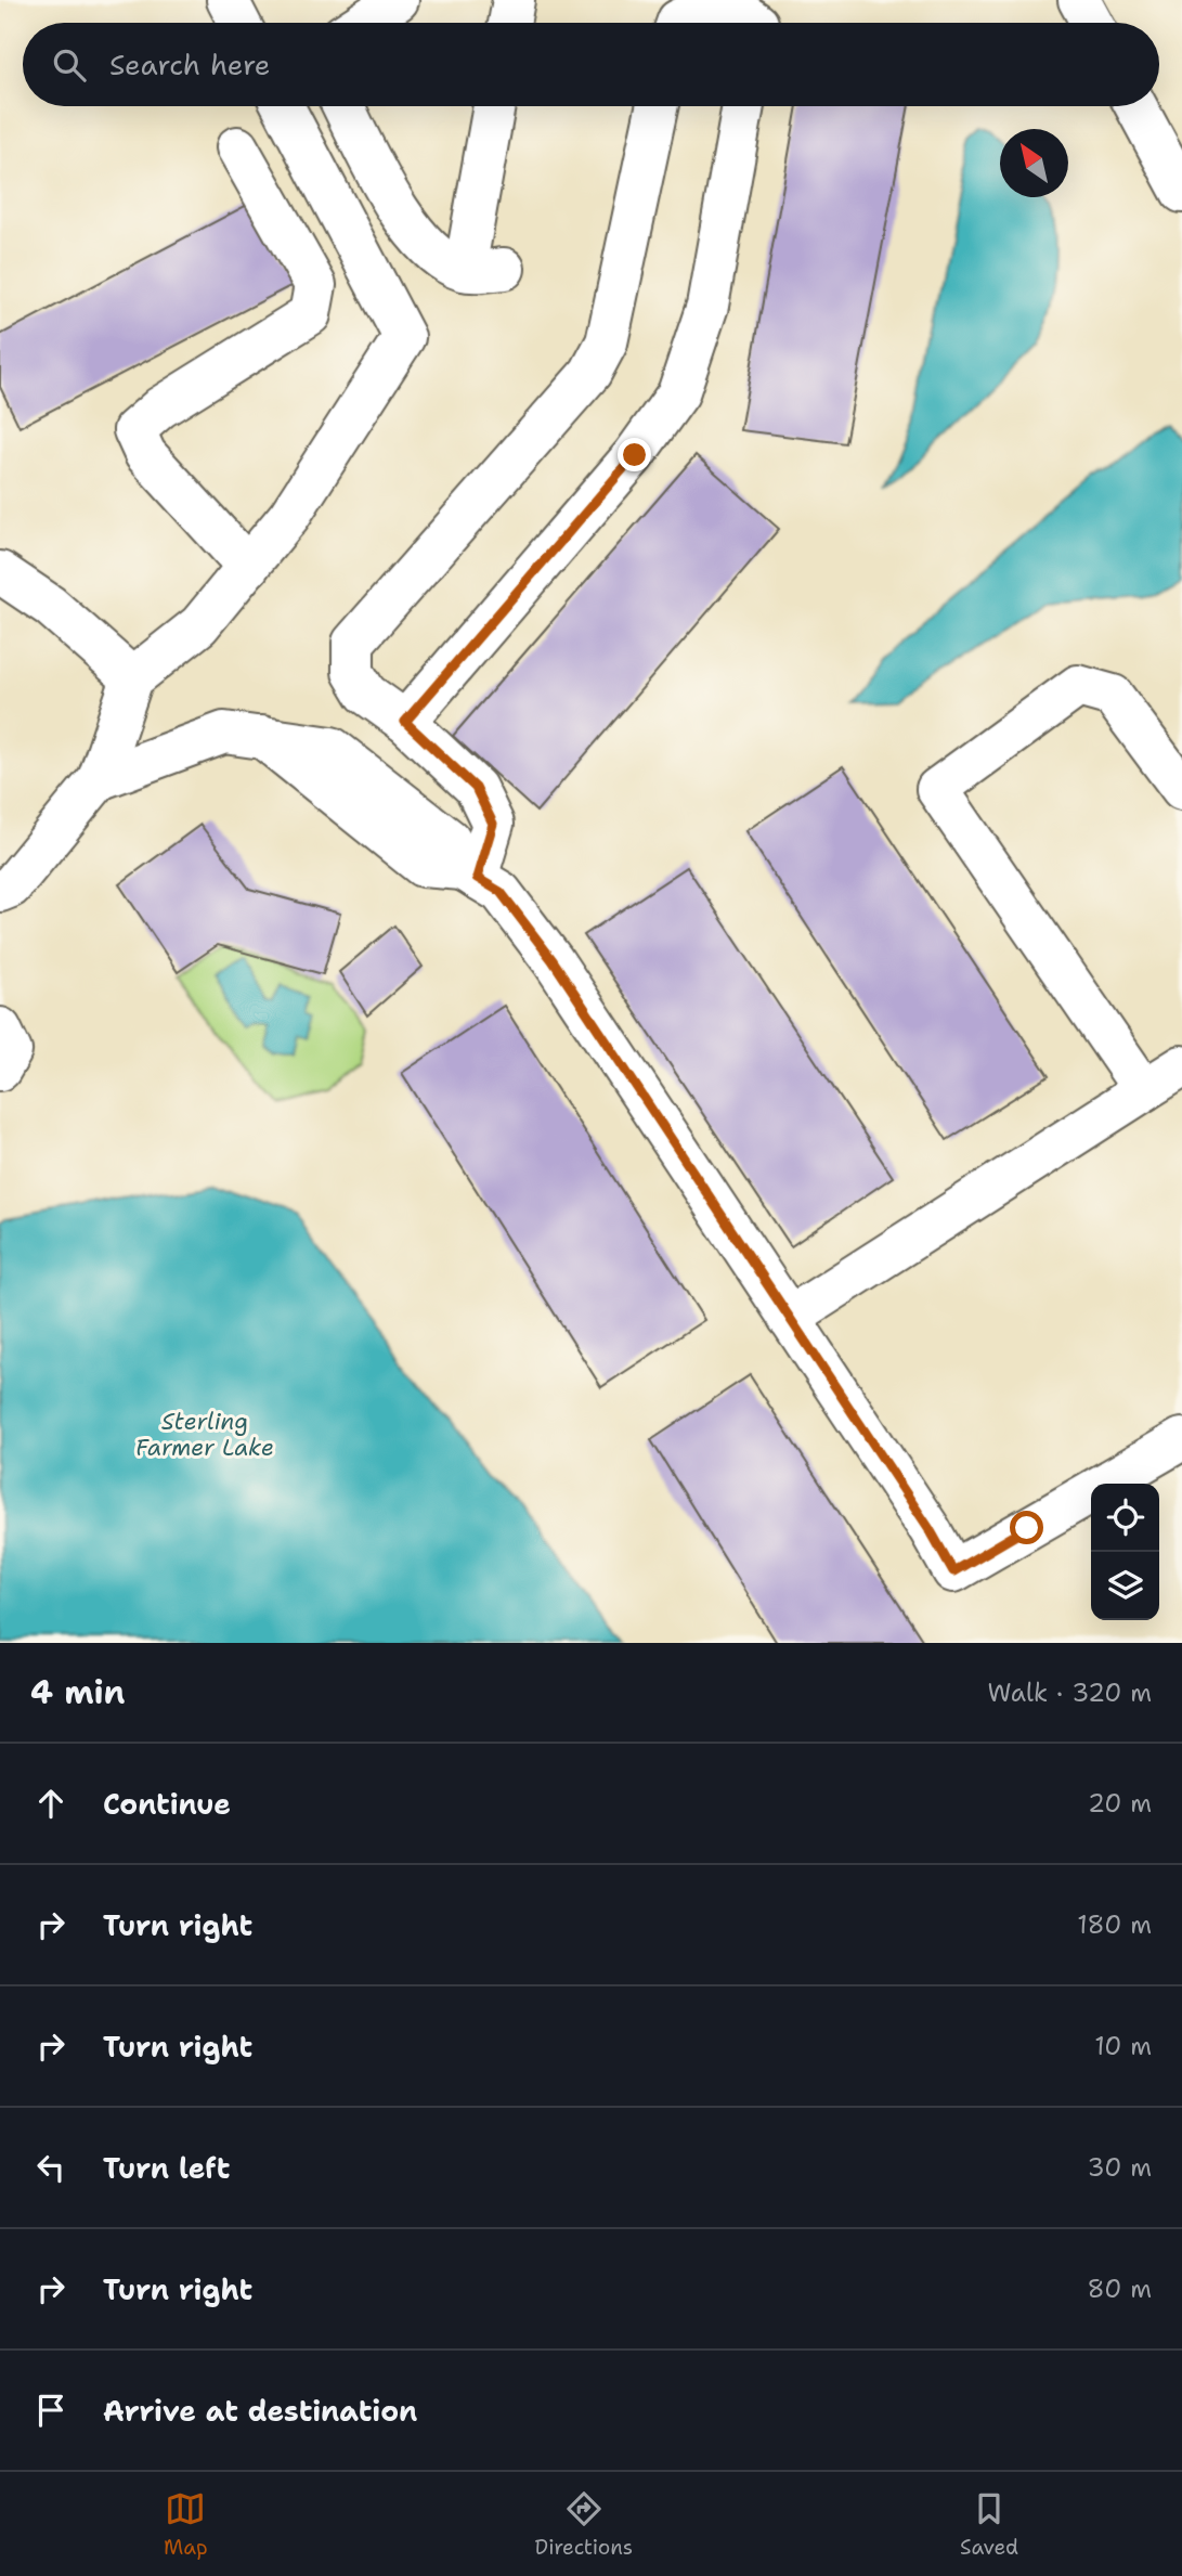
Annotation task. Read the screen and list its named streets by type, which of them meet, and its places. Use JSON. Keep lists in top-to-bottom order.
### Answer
{
  "water": ["Sterling Farmer Lake"],
  "north": "top left",
  "page": {
    "search": "Search here",
    "heading": ["4 min", "Walk · 320 m"],
    "list": [
      ["Continue", "20 m"],
      ["Turn right", "180 m"],
      ["Turn right", "10 m"],
      ["Turn left", "30 m"],
      ["Turn right", "80 m"],
      "Arrive at destination"
    ],
    "nav": ["Map", "Directions", "Saved"]
  }
}
